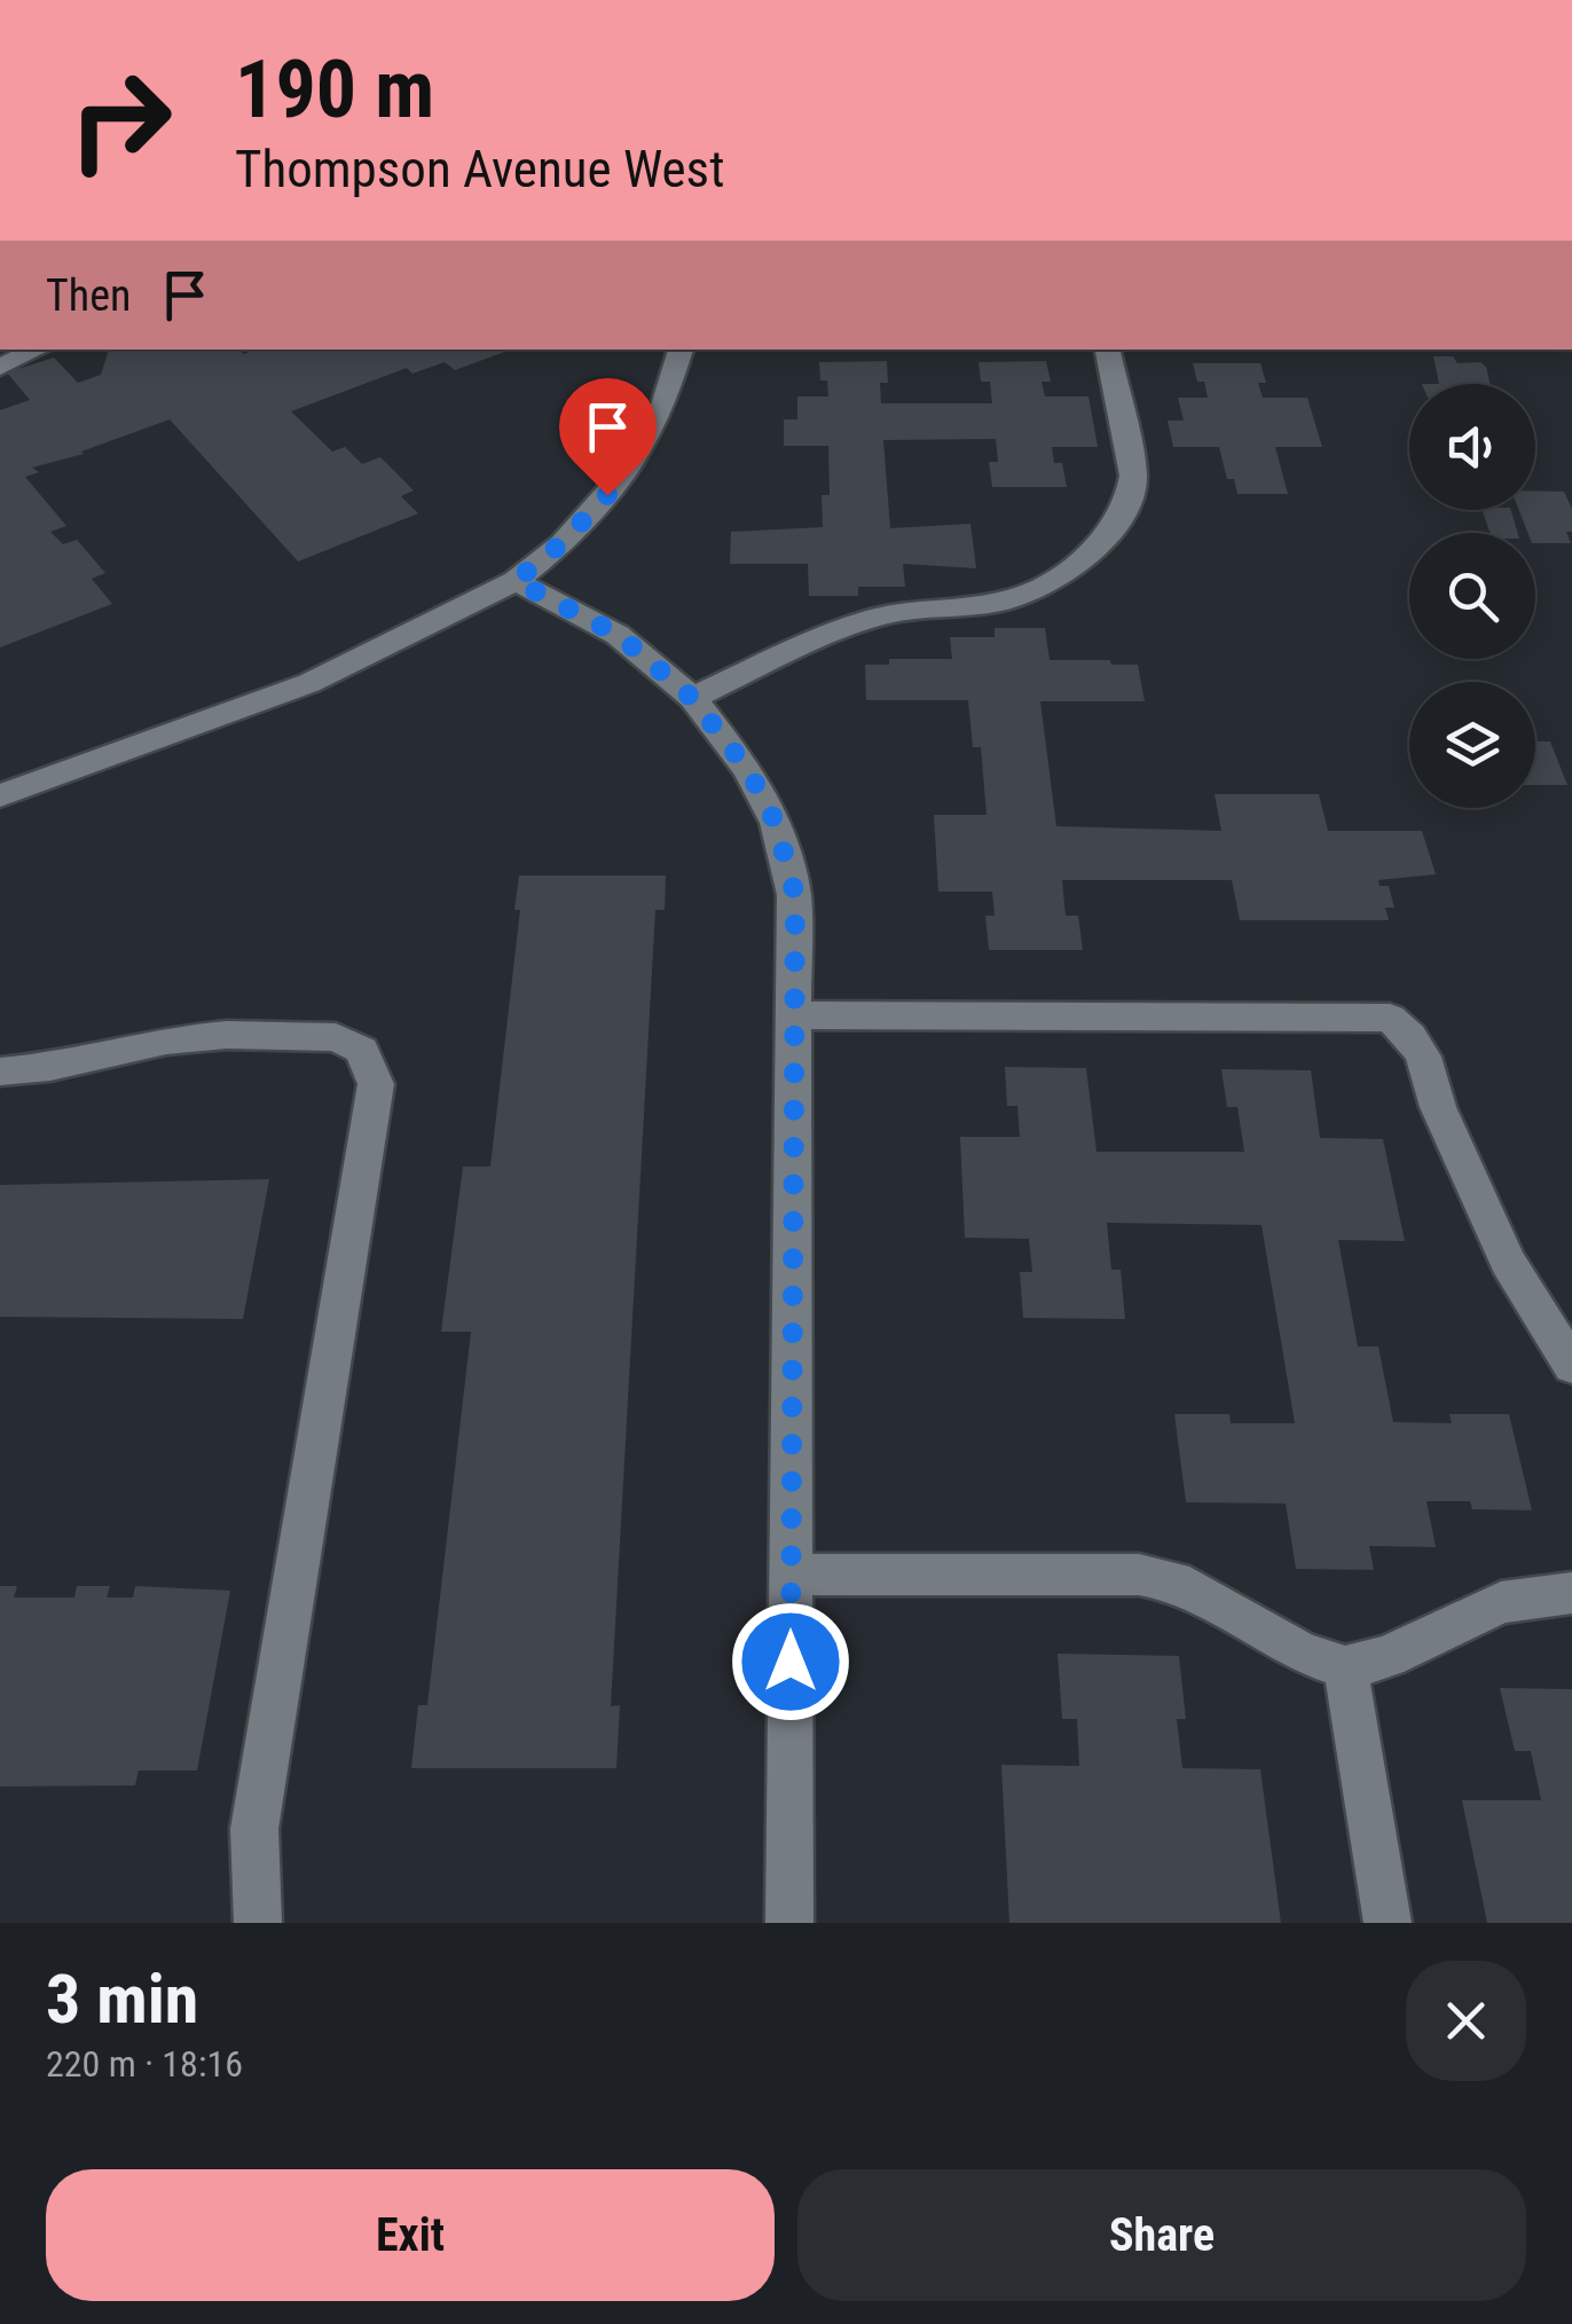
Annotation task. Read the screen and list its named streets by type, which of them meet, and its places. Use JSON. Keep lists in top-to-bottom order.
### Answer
{
  "page": {
    "turn": ["190 m", "Thompson Avenue West"],
    "then": "Then",
    "heading": ["3 min", "220 m · 18:16"],
    "buttons": ["Exit", "Share"]
  }
}
